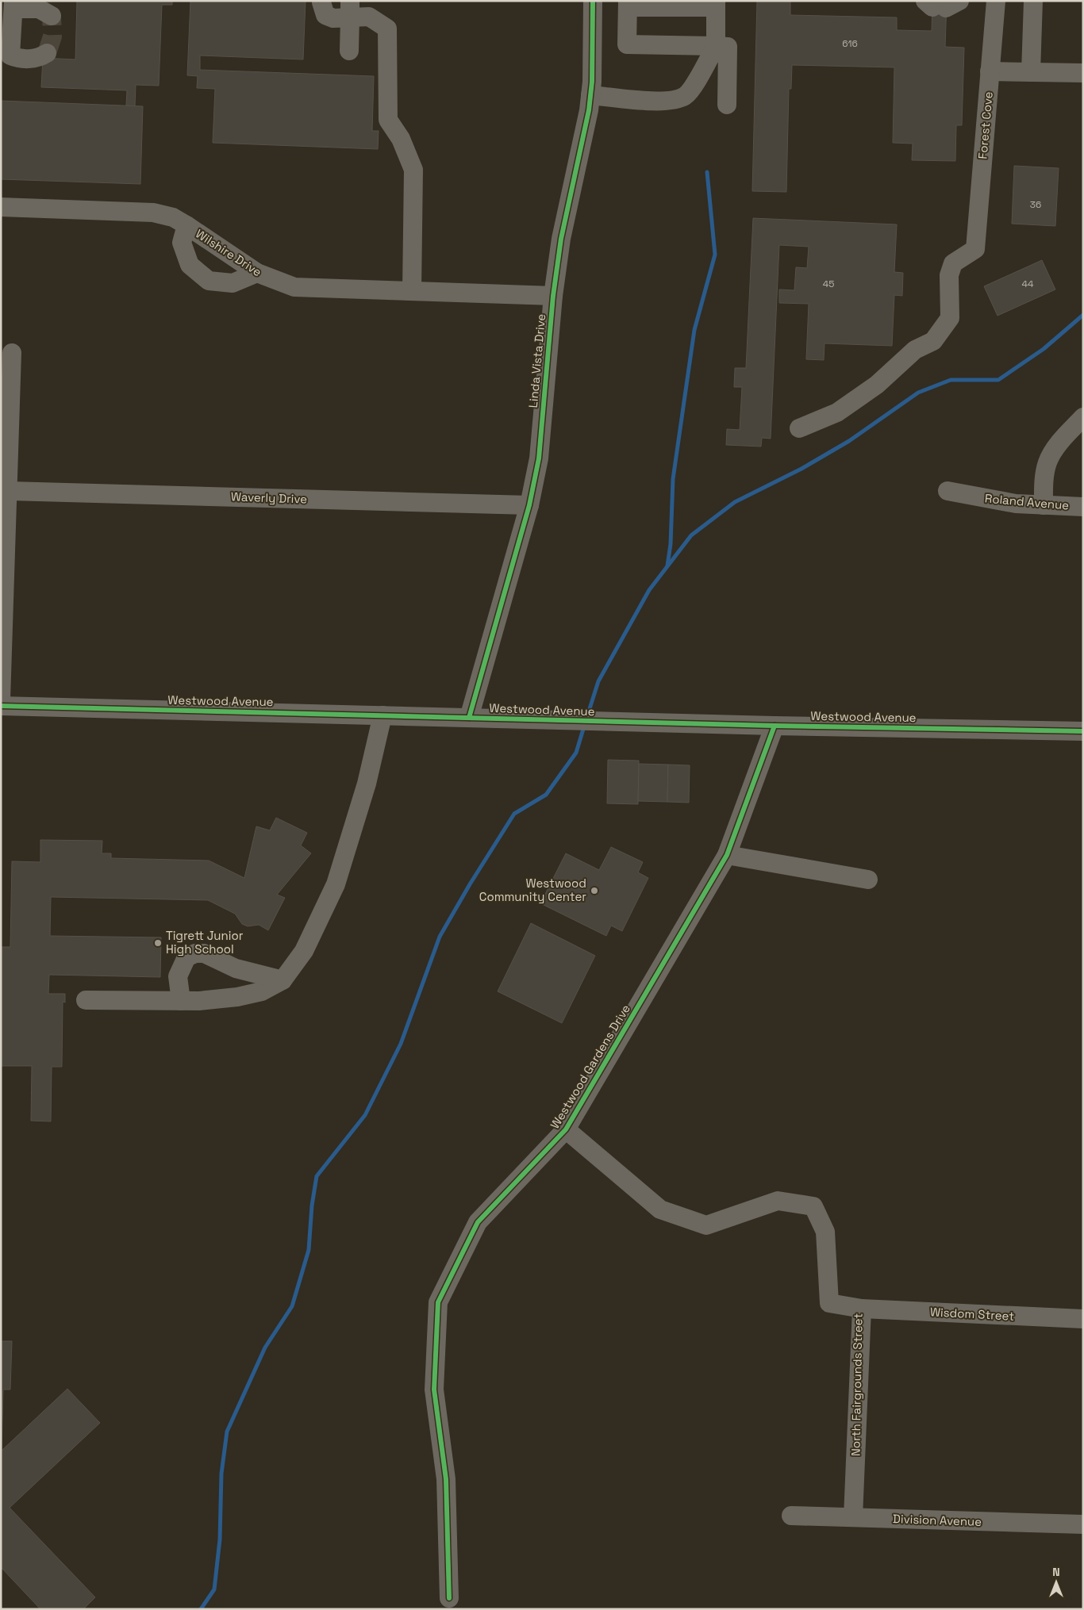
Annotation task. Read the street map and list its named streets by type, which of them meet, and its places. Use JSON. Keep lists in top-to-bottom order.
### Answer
{
  "streets": {
    "street": [
      "Forest Cove",
      "Wilshire Drive",
      "Linda Vista Drive",
      "Waverly Drive",
      "Roland Avenue",
      "Westwood Avenue",
      "Westwood Gardens Drive",
      "Wisdom Street",
      "North Fairgrounds Street",
      "Division Avenue"
    ]
  },
  "crossings": [
    ["Wilshire Drive", "Linda Vista Drive"],
    ["Linda Vista Drive", "Waverly Drive"],
    ["Linda Vista Drive", "Westwood Avenue"],
    ["Westwood Avenue", "Westwood Gardens Drive"],
    ["Westwood Gardens Drive", "North Fairgrounds Street"],
    ["Wisdom Street", "North Fairgrounds Street"],
    ["North Fairgrounds Street", "Division Avenue"]
  ],
  "places": ["Westwood Community Center", "Tigrett Junior High School"],
  "house_numbers": [
    "616",
    "36",
    "45",
    "44"
  ],
  "north": "top"
}
